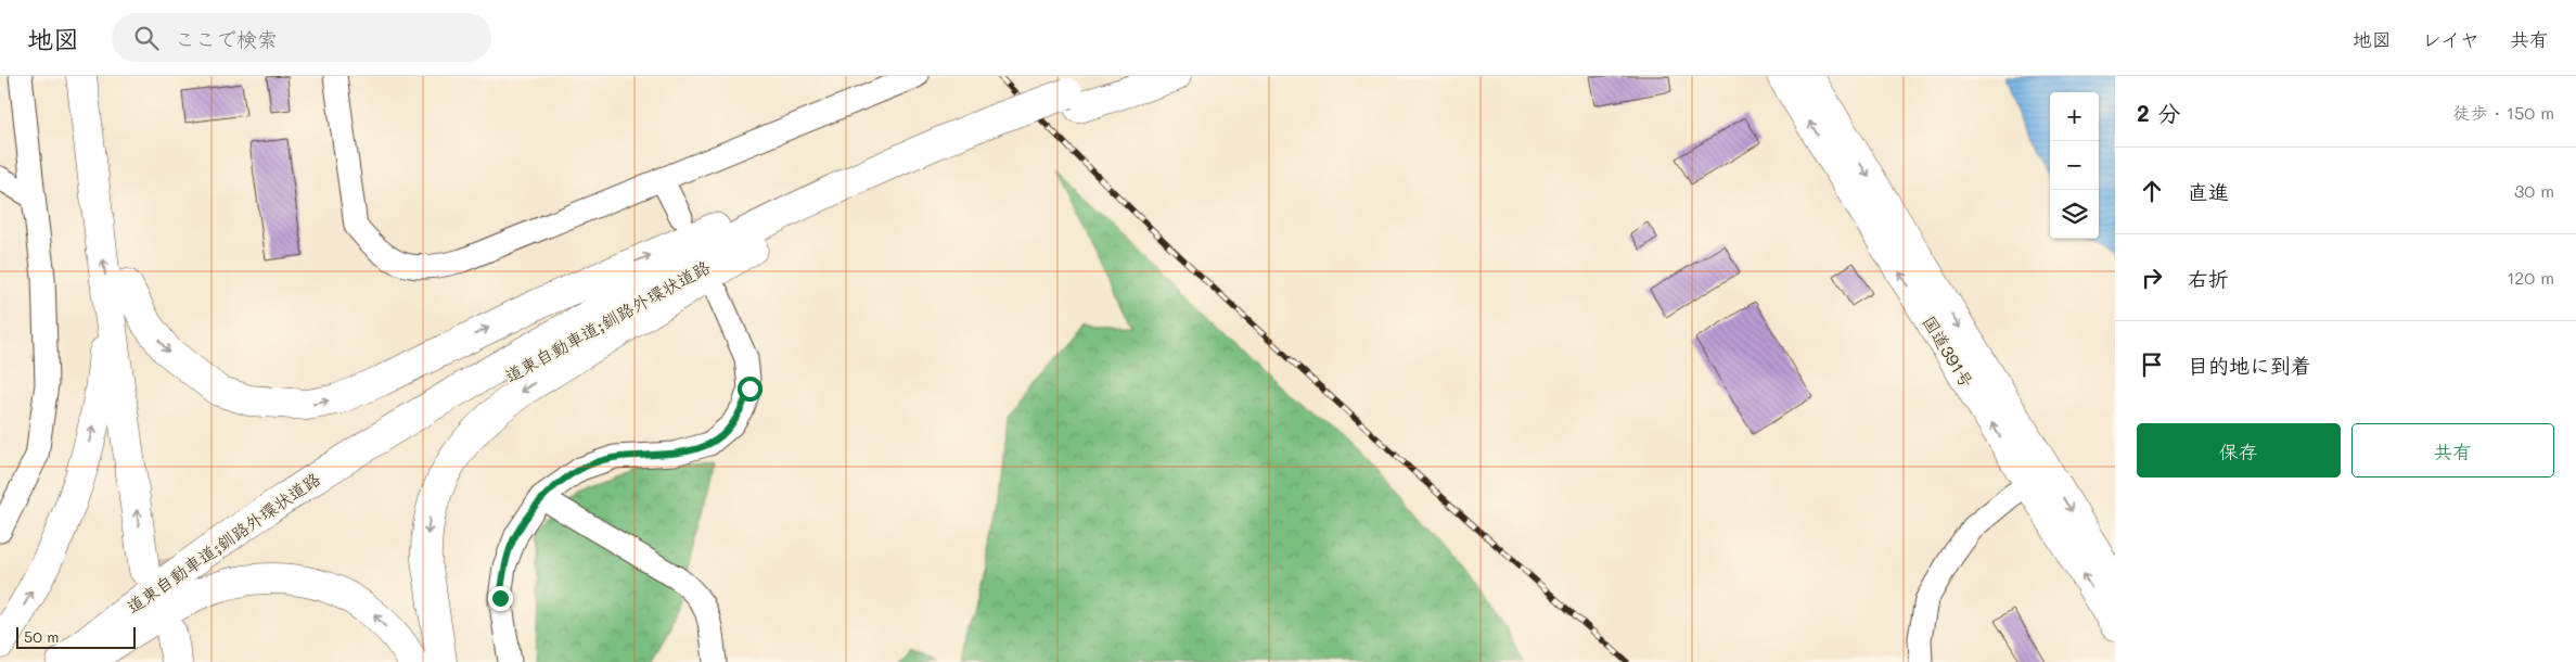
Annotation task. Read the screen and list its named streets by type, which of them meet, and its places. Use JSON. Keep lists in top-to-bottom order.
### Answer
{
  "streets": {
    "highway": ["道東自動車道;釧路外環状道路", "国道391号"]
  },
  "scale_bar": "50 m",
  "page": {
    "header": "地図",
    "search": "ここで検索",
    "nav": ["地図", "レイヤ", "共有"],
    "heading": ["2 分", "徒歩 · 150 m"],
    "map_buttons": ["+", "−"],
    "list": [
      ["直進", "30 m"],
      ["右折", "120 m"],
      "目的地に到着"
    ],
    "buttons": ["保存", "共有"],
    "scale": "50 m"
  }
}
